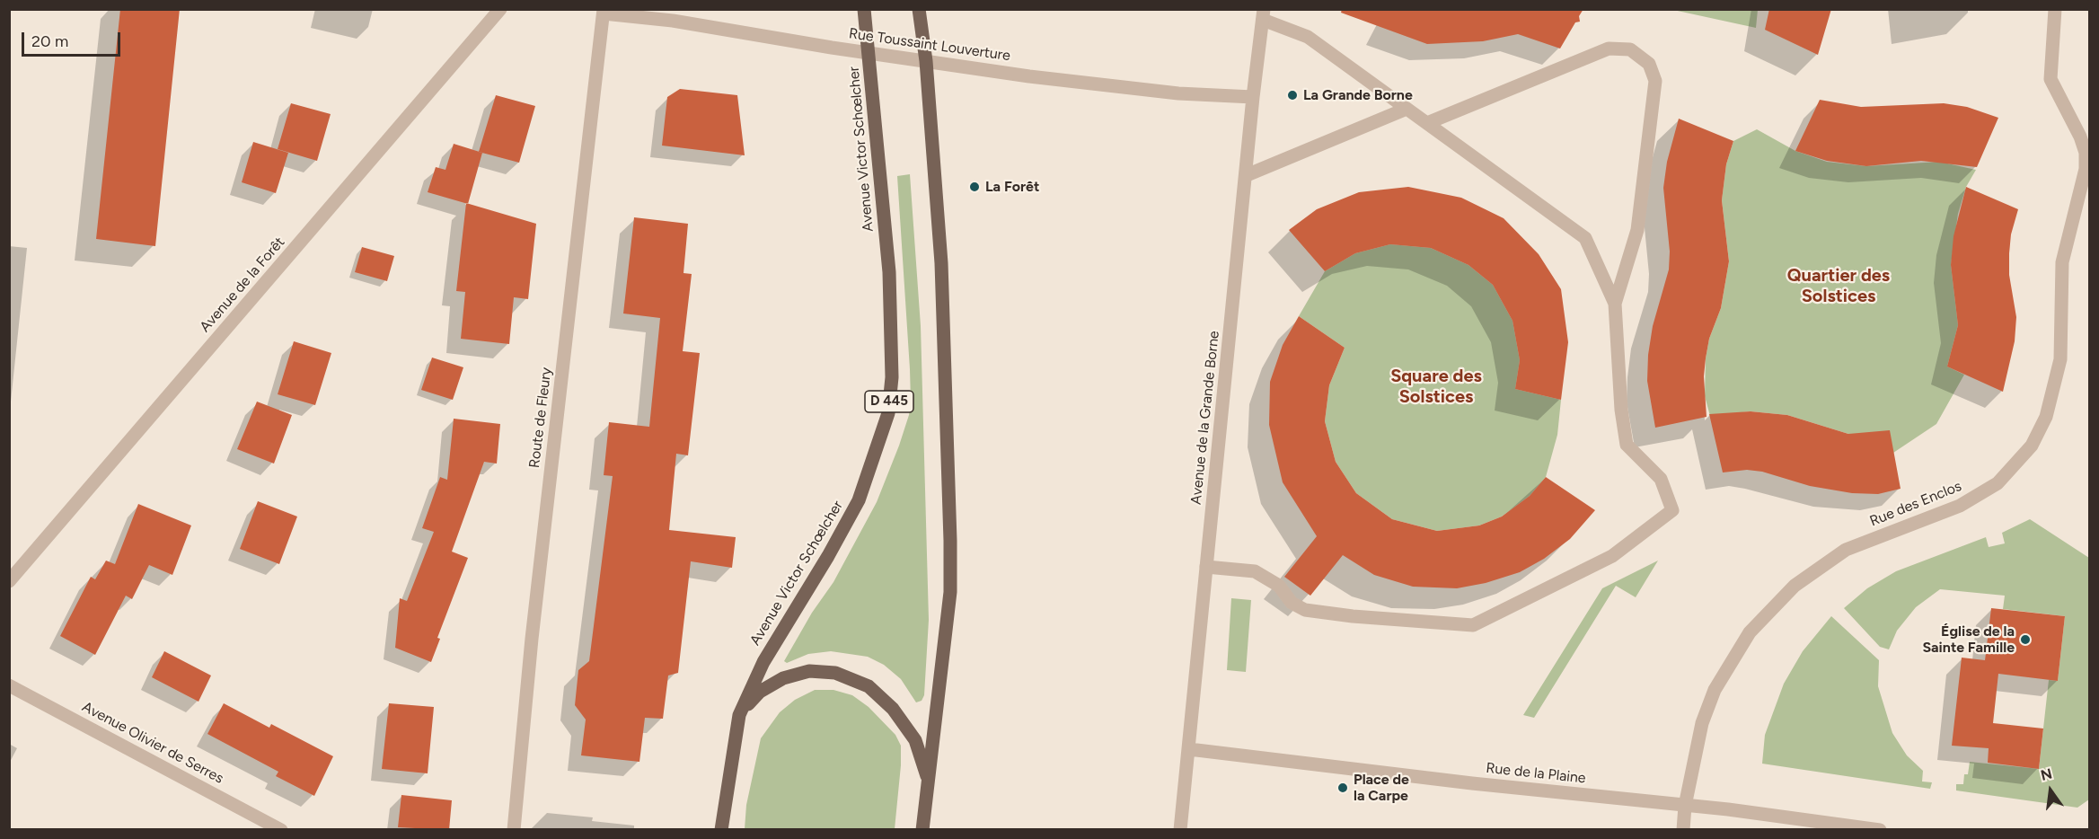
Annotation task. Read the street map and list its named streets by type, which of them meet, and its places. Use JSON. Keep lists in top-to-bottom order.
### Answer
{
  "streets": {
    "main road": ["Avenue Victor Schœlcher", "D 445"],
    "street": [
      "Rue Toussaint Louverture",
      "Avenue de la Forêt",
      "Route de Fleury",
      "Avenue de la Grande Borne",
      "Rue des Enclos",
      "Avenue Olivier de Serres",
      "Rue de la Plaine"
    ]
  },
  "crossings": [
    ["Rue Toussaint Louverture", "Avenue Victor Schœlcher"],
    ["Rue Toussaint Louverture", "Route de Fleury"],
    ["Rue Toussaint Louverture", "Avenue de la Grande Borne"],
    ["Avenue de la Grande Borne", "Rue de la Plaine"],
    ["Rue des Enclos", "Rue de la Plaine"]
  ],
  "districts": ["Quartier des Solstices", "Square des Solstices"],
  "places": [
    "La Grande Borne",
    "La Forêt",
    "Église de la Sainte Famille",
    "Place de la Carpe"
  ],
  "scale_bar": "20 m",
  "north": "top"
}
